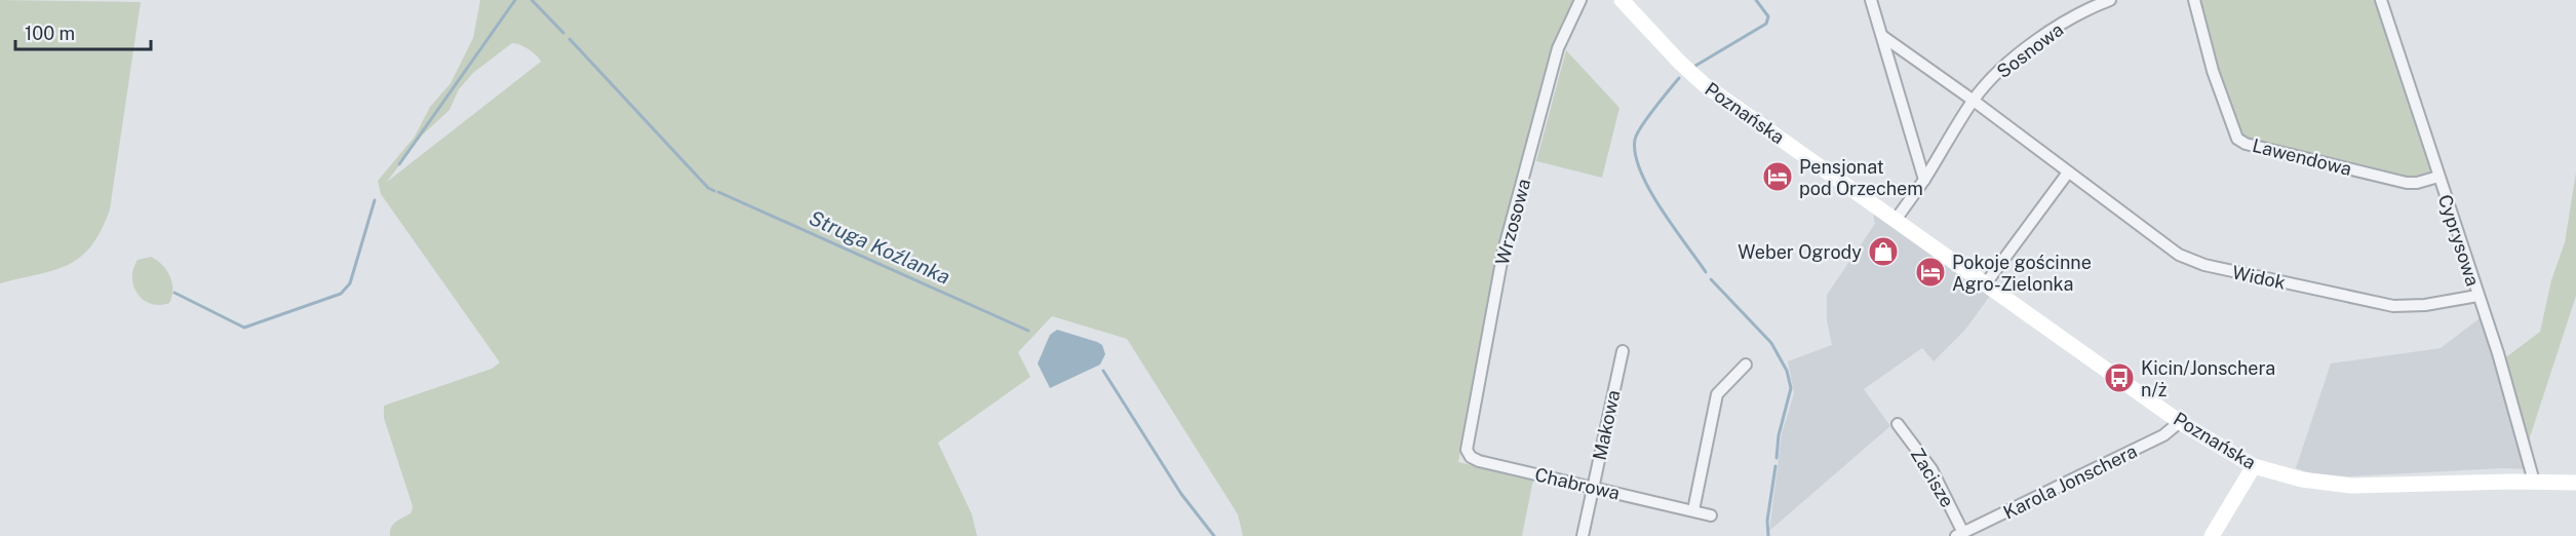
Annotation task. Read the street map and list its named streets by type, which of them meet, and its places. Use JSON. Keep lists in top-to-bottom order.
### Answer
{
  "streets": {
    "street": [
      "Sosnowa",
      "Poznańska",
      "Lawendowa",
      "Wrzosowa",
      "Cyprysowa",
      "Widok",
      "Makowa",
      "Zacisze",
      "Karola Jonschera",
      "Chabrowa"
    ]
  },
  "crossings": [
    ["Sosnowa", "Poznańska"],
    ["Sosnowa", "Widok"],
    ["Poznańska", "Cyprysowa"],
    ["Poznańska", "Karola Jonschera"],
    ["Lawendowa", "Cyprysowa"],
    ["Wrzosowa", "Chabrowa"],
    ["Cyprysowa", "Widok"],
    ["Makowa", "Chabrowa"],
    ["Zacisze", "Karola Jonschera"]
  ],
  "water": ["Struga Koźlanka"],
  "places": {
    "hotel": ["Pensjonat pod Orzechem", "Pokoje gościnne Agro-Zielonka"],
    "shop": ["Weber Ogrody"],
    "bus stop": ["Kicin/Jonschera n/ż"]
  },
  "scale_bar": "100 m"
}
